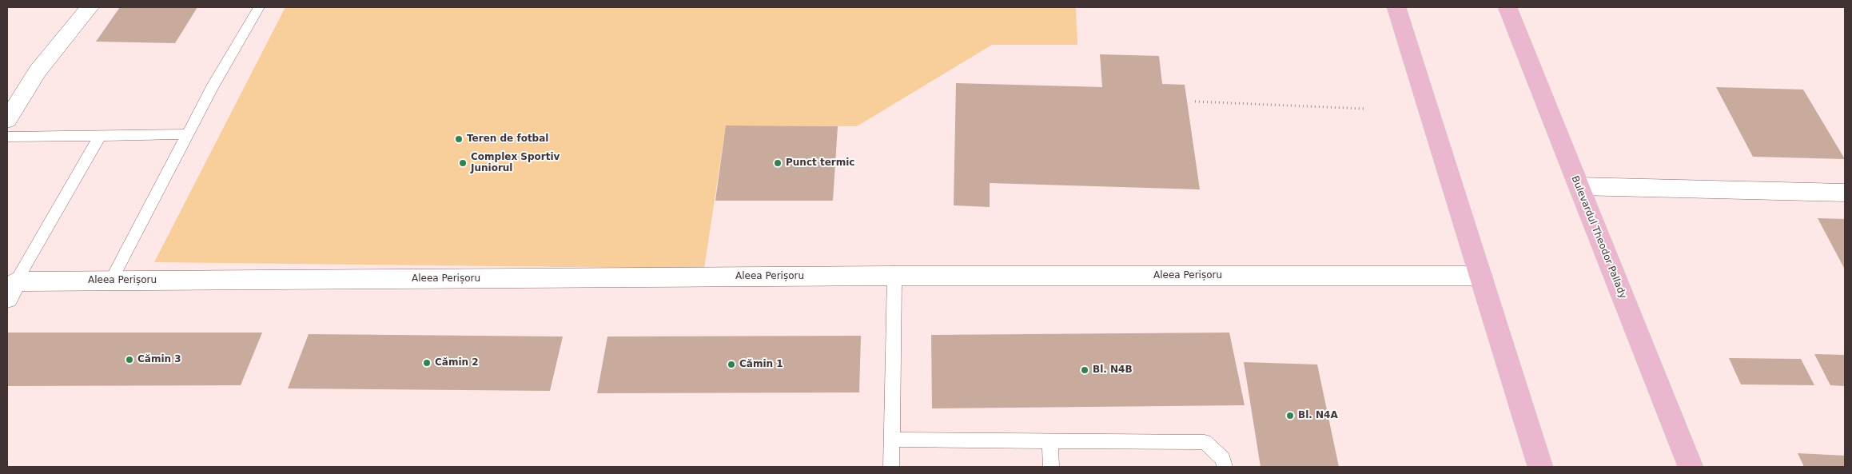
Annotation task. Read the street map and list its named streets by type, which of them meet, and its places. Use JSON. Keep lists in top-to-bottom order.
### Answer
{
  "streets": {
    "main road": ["Bulevardul Theodor Pallady"],
    "street": ["Aleea Perișoru"]
  },
  "places": [
    "Teren de fotbal",
    "Complex Sportiv Juniorul",
    "Punct termic",
    "Cămin 3",
    "Cămin 2",
    "Cămin 1",
    "Bl. N4B",
    "Bl. N4A"
  ]
}
